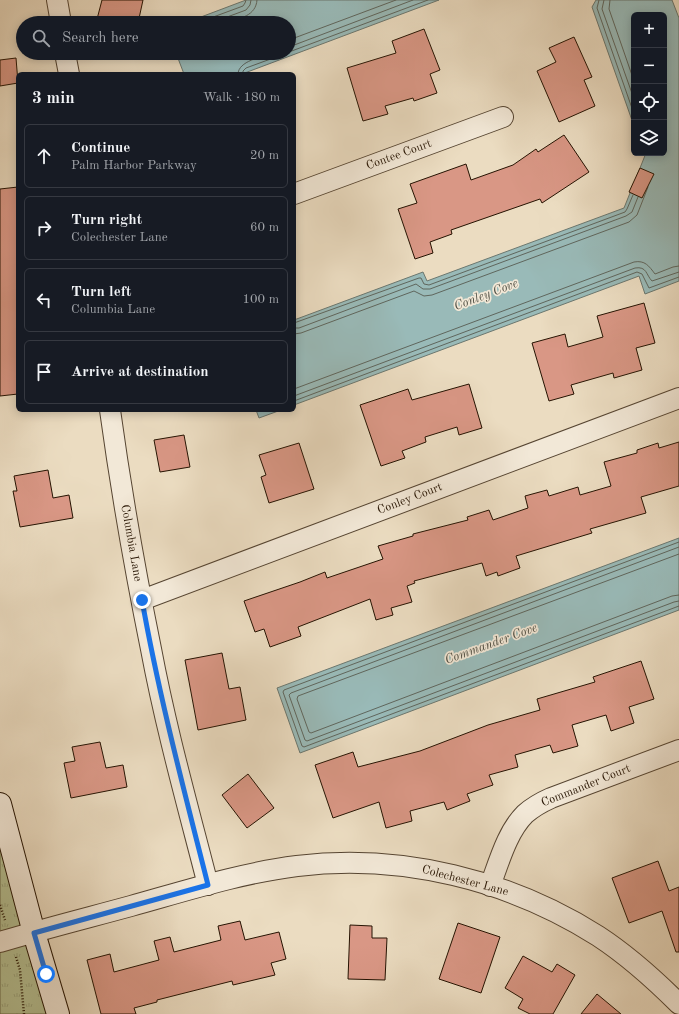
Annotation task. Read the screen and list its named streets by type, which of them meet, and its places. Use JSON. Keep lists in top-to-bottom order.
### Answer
{
  "streets": {
    "street": [
      "Contee Court",
      "Conley Court",
      "Columbia Lane",
      "Commander Court",
      "Colechester Lane"
    ]
  },
  "crossings": [
    ["Conley Court", "Columbia Lane"],
    ["Columbia Lane", "Colechester Lane"],
    ["Commander Court", "Colechester Lane"]
  ],
  "water": ["Conley Cove", "Commander Cove"],
  "page": {
    "map_buttons": ["+", "−"],
    "search": "Search here",
    "heading": ["3 min", "Walk · 180 m"],
    "list": [
      ["Continue", "Palm Harbor Parkway", "20 m"],
      ["Turn right", "Colechester Lane", "60 m"],
      ["Turn left", "Columbia Lane", "100 m"],
      "Arrive at destination"
    ]
  }
}
